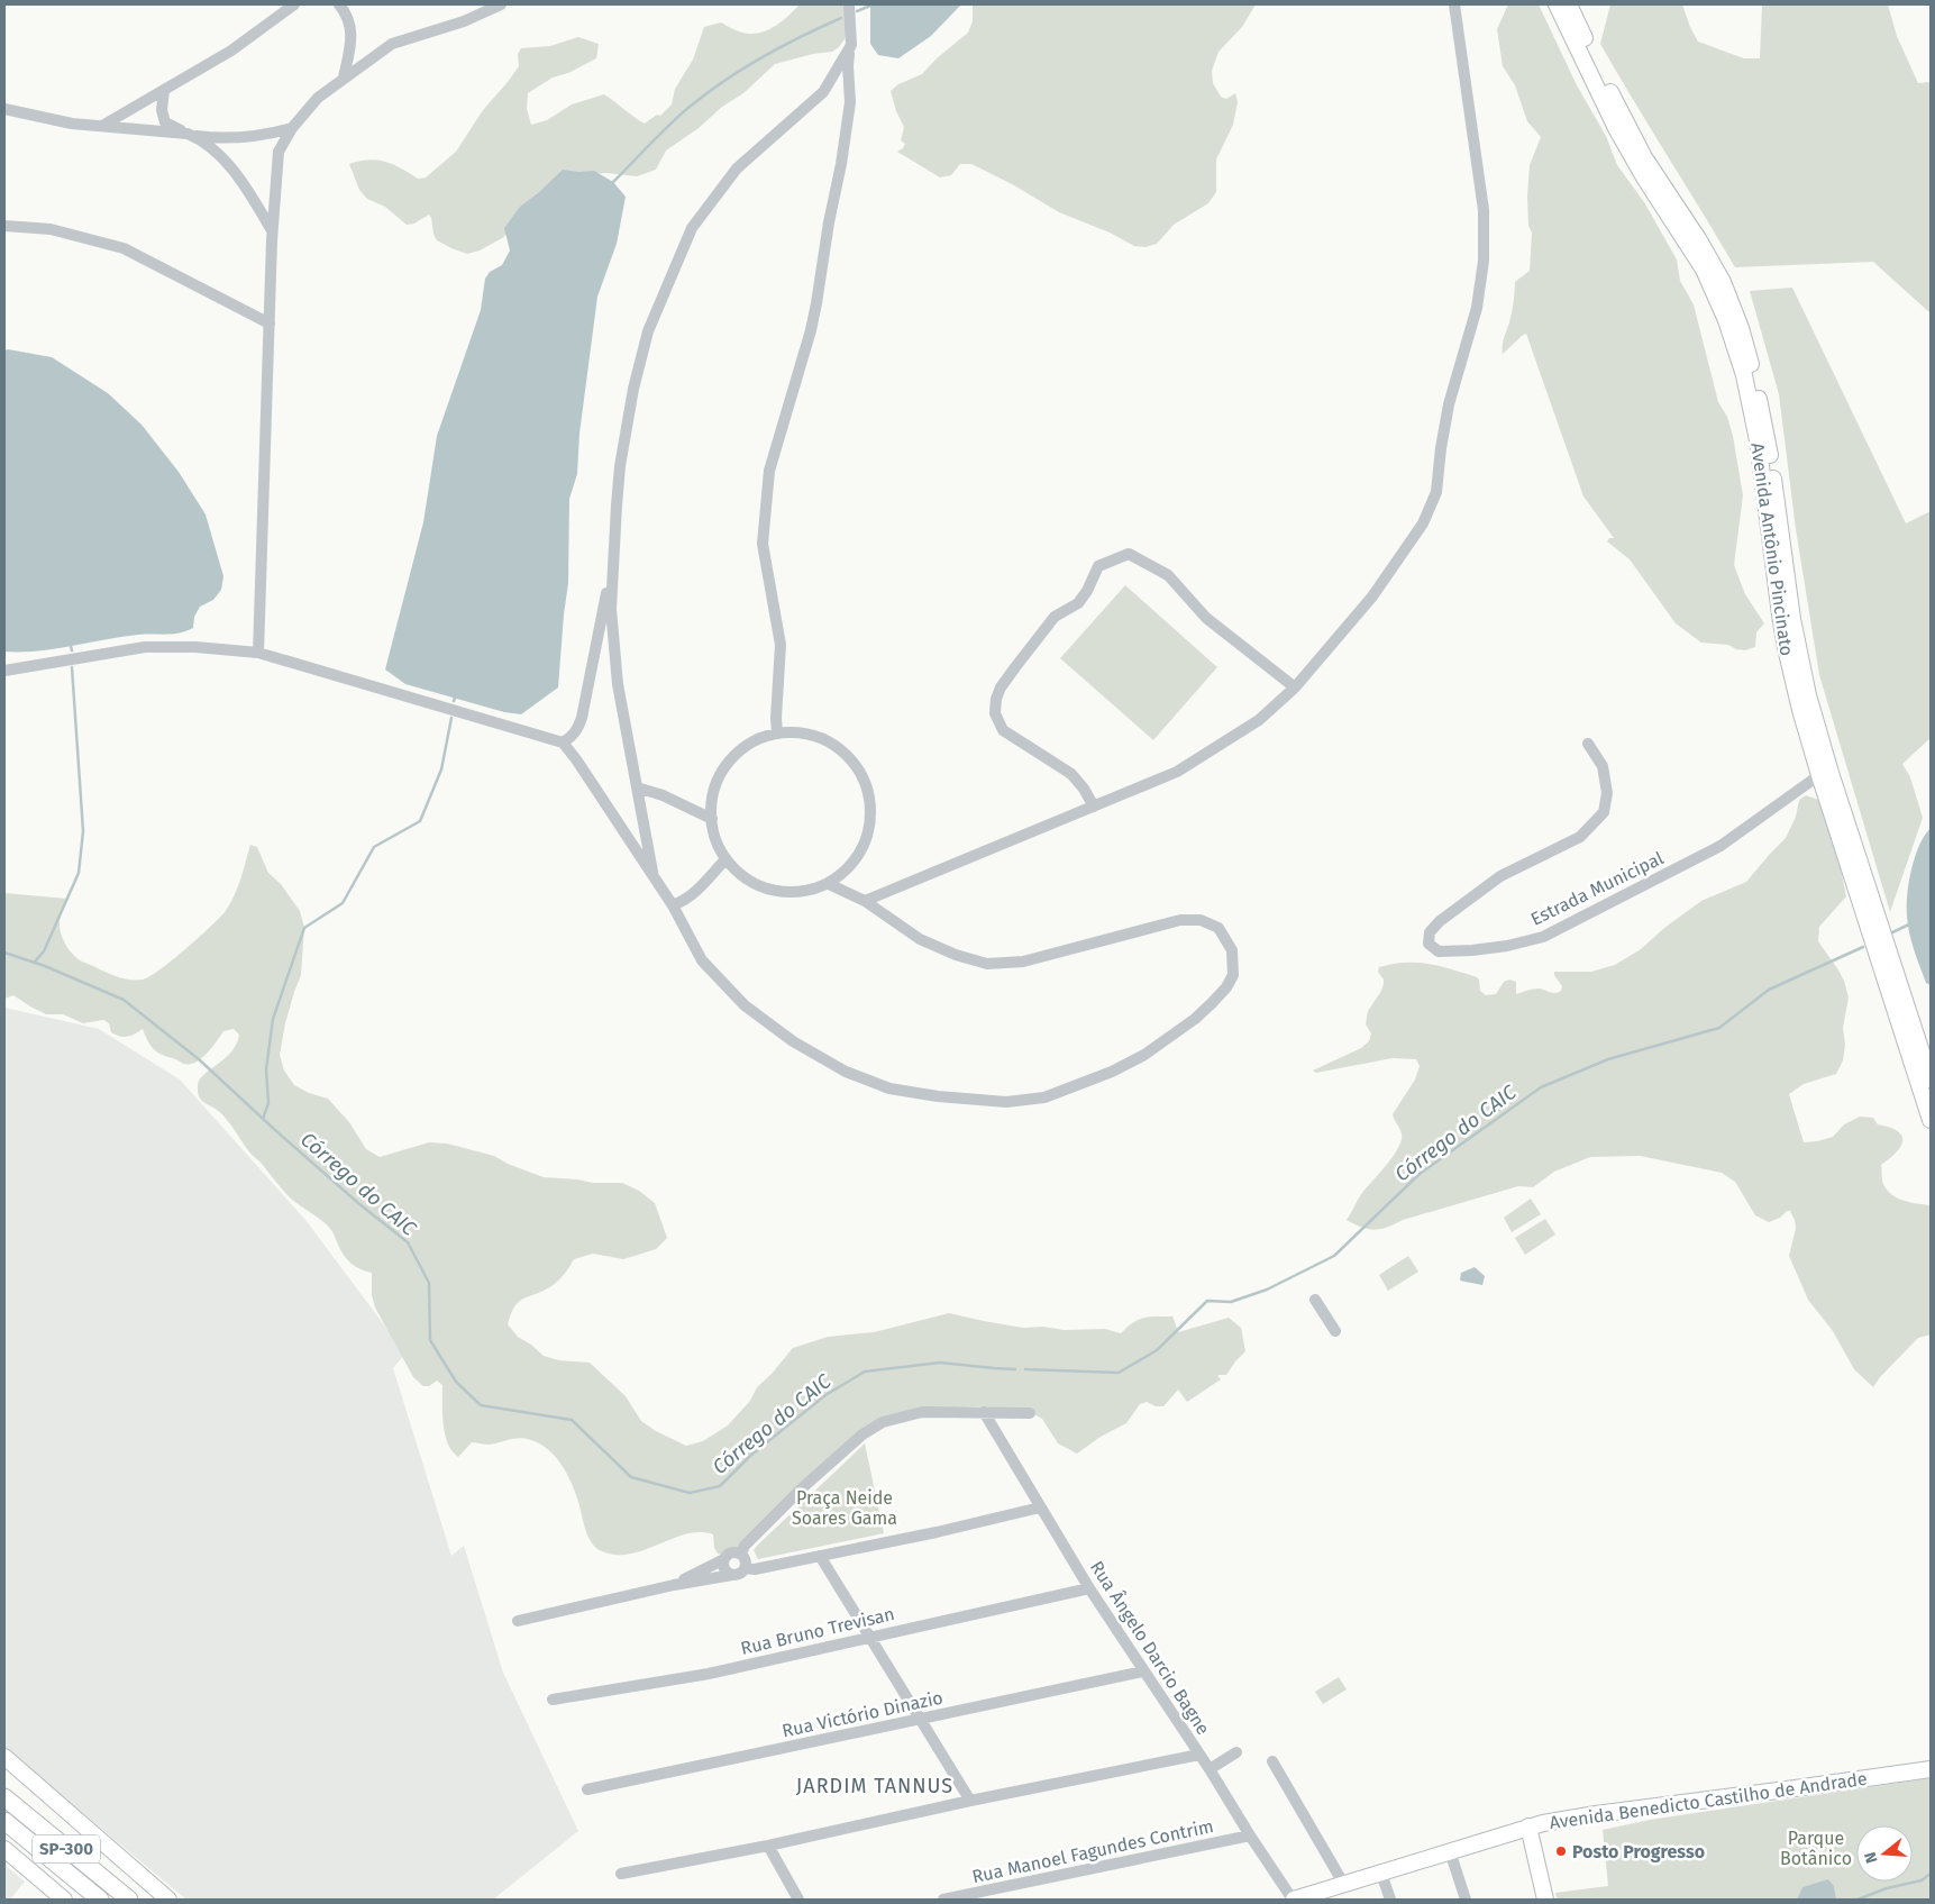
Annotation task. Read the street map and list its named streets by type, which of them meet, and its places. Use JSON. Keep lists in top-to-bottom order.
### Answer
{
  "streets": {
    "highway": ["SP-300"],
    "main road": ["Avenida Antônio Pincinato", "Avenida Benedicto Castilho de Andrade"],
    "street": [
      "Estrada Municipal",
      "Rua Bruno Trevisan",
      "Rua Ângelo Darcio Bagne",
      "Rua Victório Dinazio",
      "Rua Manoel Fagundes Contrim"
    ]
  },
  "crossings": [
    ["Avenida Antônio Pincinato", "Estrada Municipal"],
    ["Rua Bruno Trevisan", "Rua Ângelo Darcio Bagne"],
    ["Rua Ângelo Darcio Bagne", "Rua Victório Dinazio"],
    ["Rua Ângelo Darcio Bagne", "Avenida Benedicto Castilho de Andrade"],
    ["Rua Ângelo Darcio Bagne", "Rua Manoel Fagundes Contrim"]
  ],
  "districts": ["JARDIM TANNUS"],
  "water": ["Córrego do CAIC"],
  "parks": ["Praça Neide Soares Gama", "Parque Botânico"],
  "places": ["Posto Progresso"],
  "north": "left"
}
